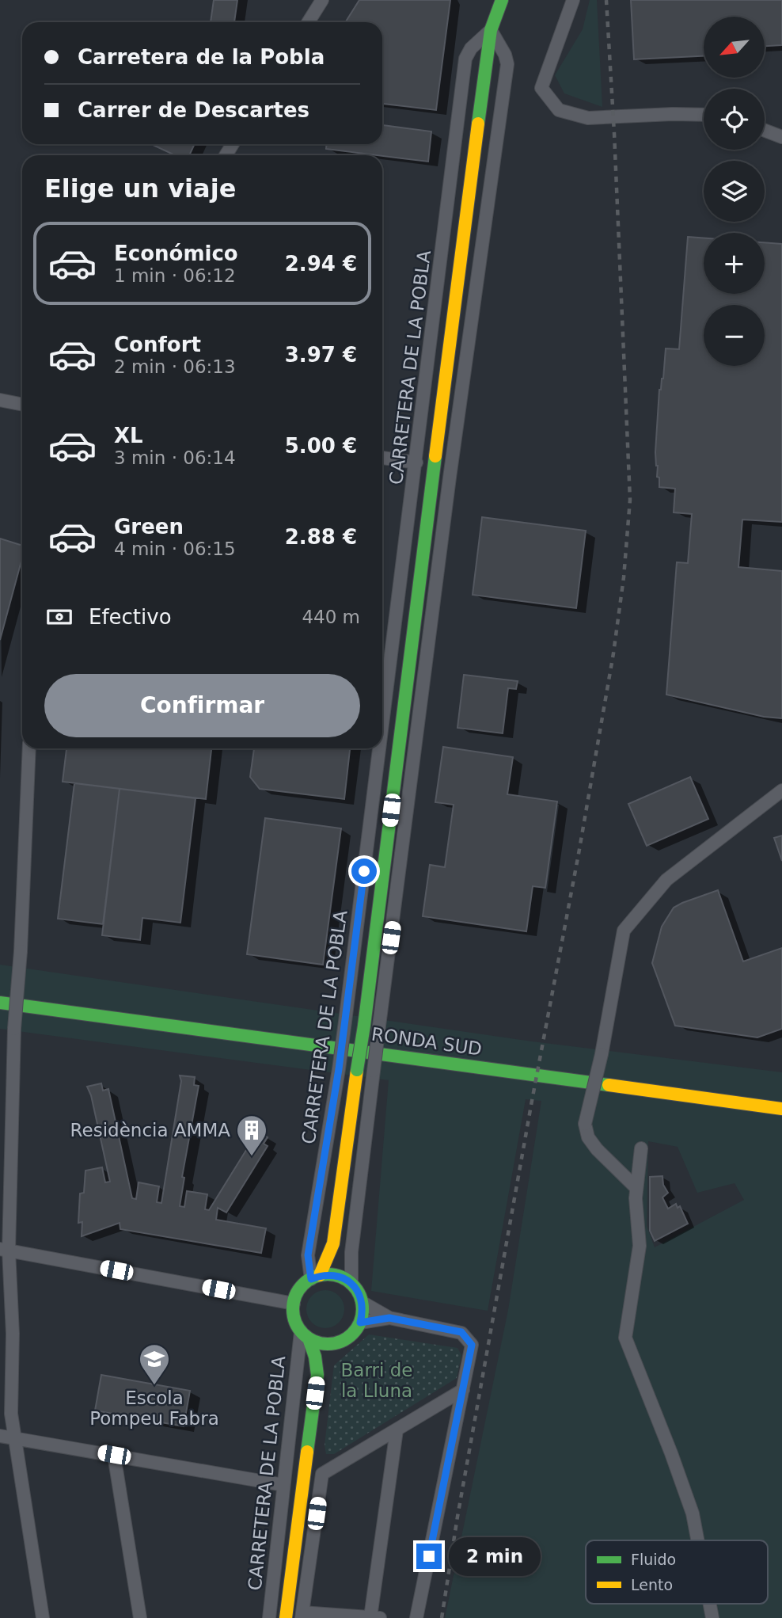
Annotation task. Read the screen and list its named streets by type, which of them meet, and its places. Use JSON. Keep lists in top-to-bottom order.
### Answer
{
  "streets": {
    "main road": ["CARRETERA DE LA POBLA", "RONDA SUD"]
  },
  "parks": ["Barri de la Lluna"],
  "places": {
    "building": ["Residència AMMA"],
    "school or university": ["Escola Pompeu Fabra"]
  },
  "legend": ["Fluido", "Lento"],
  "north": "bottom left",
  "page": {
    "map_buttons": ["+", "−"],
    "banner": ["Carretera de la Pobla", "Carrer de Descartes"],
    "heading": "Elige un viaje",
    "list": [
      {
        "name": "Económico",
        "note": "1 min · 06:12",
        "value": "2.94 €"
      },
      {
        "name": "Confort",
        "note": "2 min · 06:13",
        "value": "3.97 €"
      },
      {
        "name": "XL",
        "note": "3 min · 06:14",
        "value": "5.00 €"
      },
      {
        "name": "Green",
        "note": "4 min · 06:15",
        "value": "2.88 €"
      }
    ],
    "pay": ["Efectivo", "440 m"],
    "buttons": "Confirmar",
    "bubble": "2 min"
  }
}
